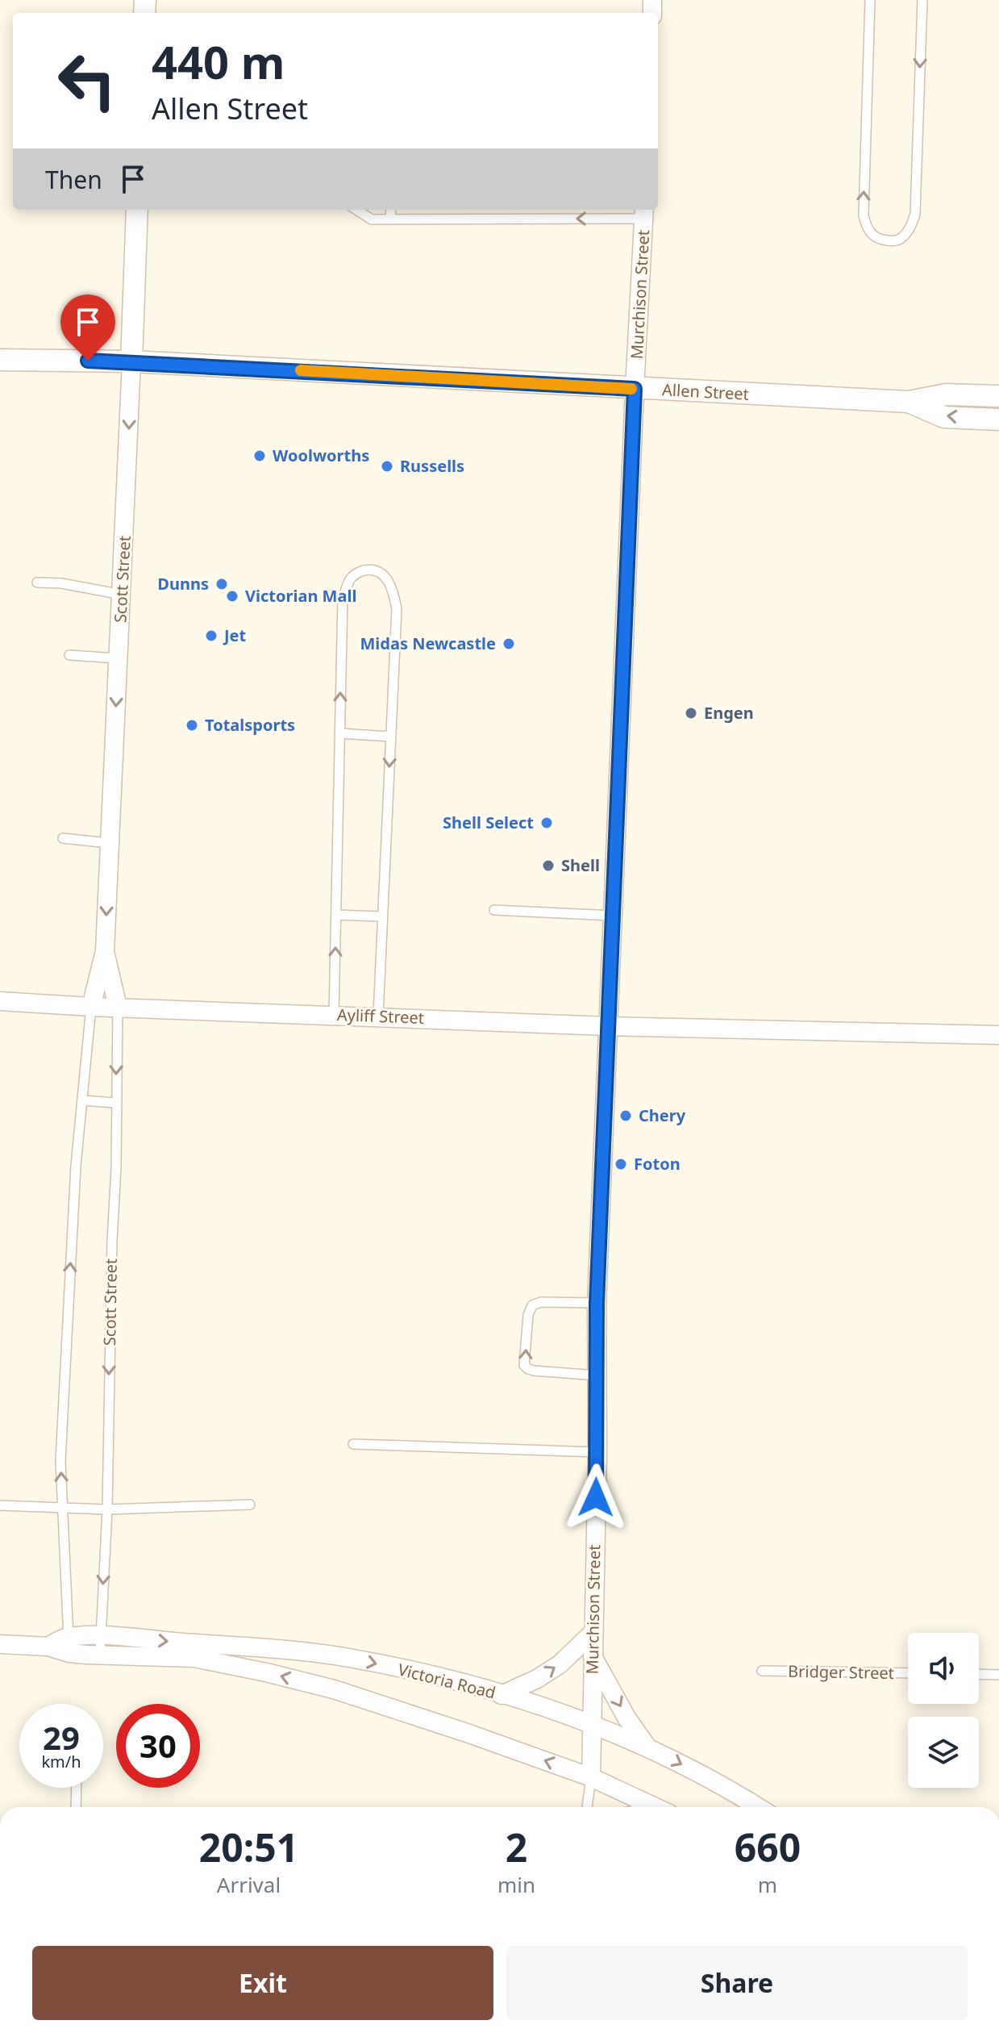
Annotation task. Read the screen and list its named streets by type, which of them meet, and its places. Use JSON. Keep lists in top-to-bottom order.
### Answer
{
  "streets": {
    "street": [
      "Murchison Street",
      "Allen Street",
      "Scott Street",
      "Ayliff Street",
      "Victoria Road"
    ],
    "lane": ["Bridger Street"]
  },
  "crossings": [
    ["Murchison Street", "Allen Street"],
    ["Murchison Street", "Ayliff Street"],
    ["Murchison Street", "Victoria Road"],
    ["Allen Street", "Scott Street"],
    ["Scott Street", "Ayliff Street"],
    ["Scott Street", "Victoria Road"]
  ],
  "places": [
    "Woolworths",
    "Russells",
    "Dunns",
    "Victorian Mall",
    "Jet",
    "Midas Newcastle",
    "Engen",
    "Totalsports",
    "Shell Select",
    "Shell",
    "Chery",
    "Foton"
  ],
  "page": {
    "turn": ["440 m", "Allen Street"],
    "then": "Then",
    "speed": "29 km/h",
    "limit": "30",
    "eta": [
      "20:51",
      "Arrival",
      "2",
      "min",
      "660",
      "m"
    ],
    "buttons": ["Exit", "Share"]
  }
}
